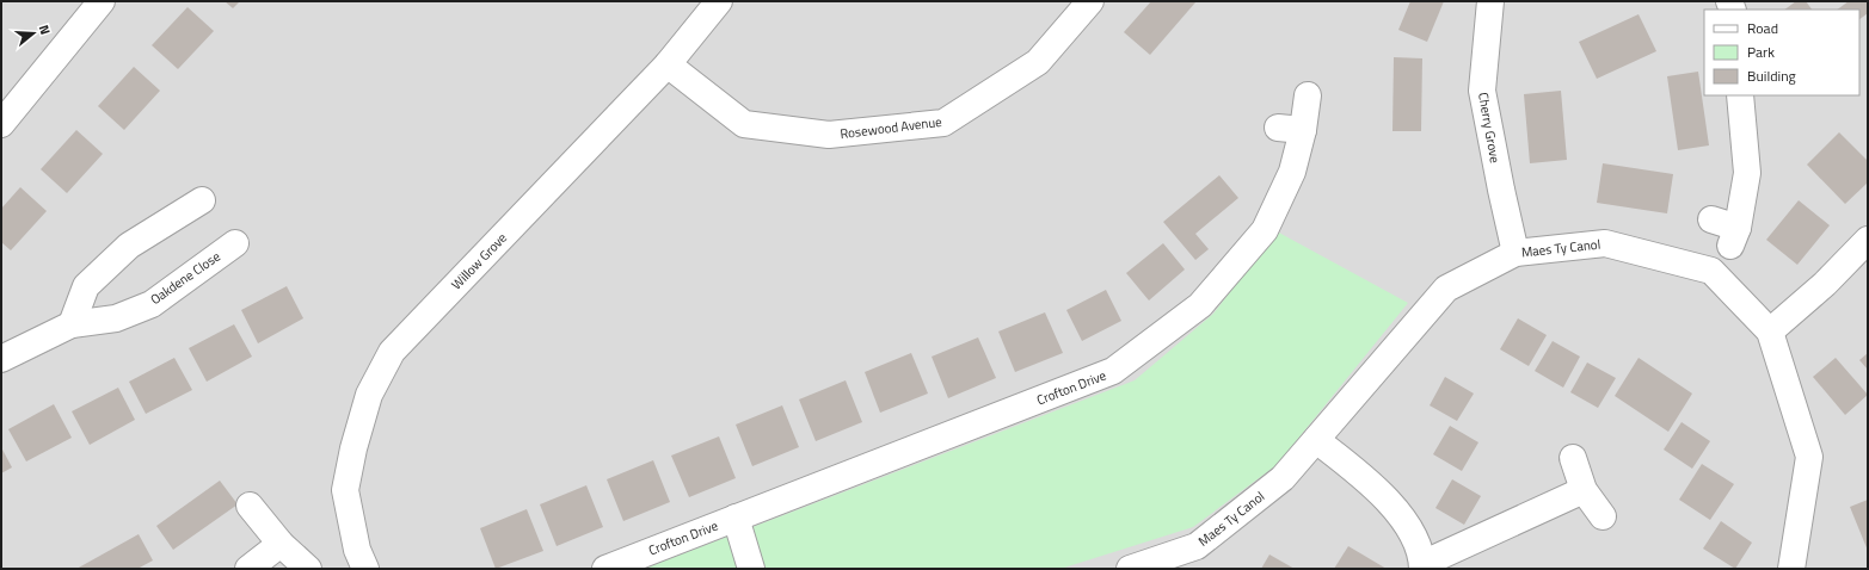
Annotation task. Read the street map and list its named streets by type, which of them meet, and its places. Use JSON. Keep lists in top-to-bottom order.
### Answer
{
  "streets": {
    "street": [
      "Rosewood Avenue",
      "Cherry Grove",
      "Maes Ty Canol",
      "Willow Grove",
      "Oakdene Close",
      "Crofton Drive"
    ]
  },
  "crossings": [
    ["Rosewood Avenue", "Willow Grove"],
    ["Cherry Grove", "Maes Ty Canol"]
  ],
  "legend": ["Road", "Park", "Building"],
  "north": "right"
}
